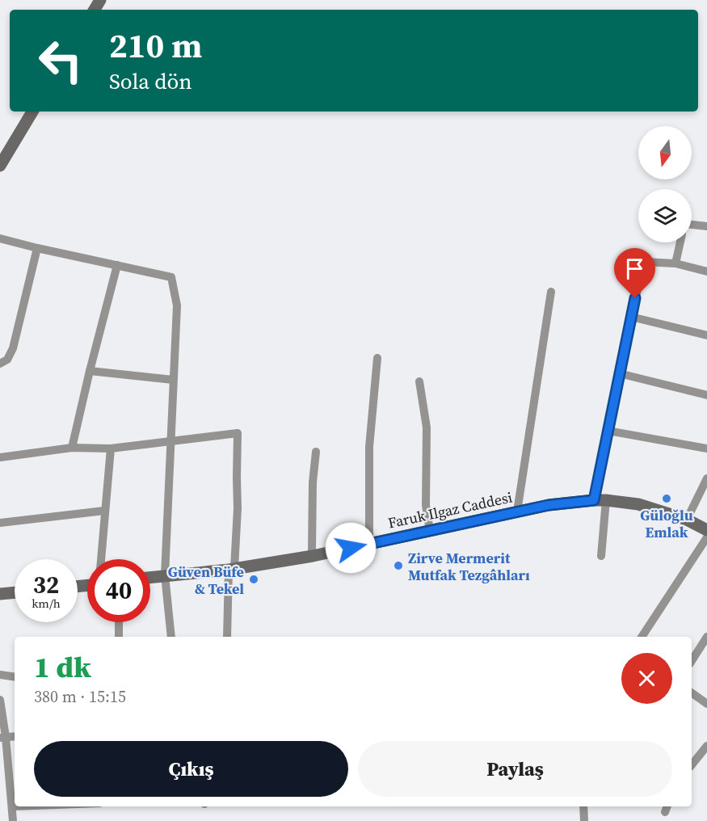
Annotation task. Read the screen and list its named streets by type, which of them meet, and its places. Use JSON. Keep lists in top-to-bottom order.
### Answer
{
  "streets": {
    "street": ["Faruk Ilgaz Caddesi"]
  },
  "places": ["Güloğlu Emlak", "Zirve Mermerit Mutfak Tezgâhları", "Güven Büfe & Tekel"],
  "north": "bottom",
  "page": {
    "turn": ["210 m", "Sola dön"],
    "speed": "32 km/h",
    "limit": "40",
    "heading": ["1 dk", "380 m · 15:15"],
    "buttons": ["Çıkış", "Paylaş"]
  }
}
